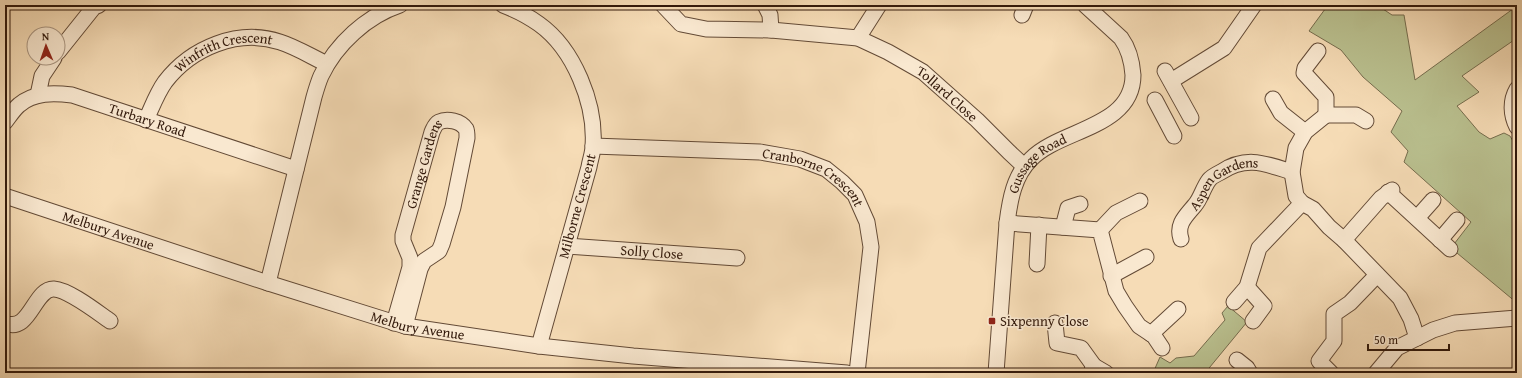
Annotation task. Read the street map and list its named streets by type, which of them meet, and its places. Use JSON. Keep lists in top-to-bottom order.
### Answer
{
  "streets": {
    "street": [
      "Winfrith Crescent",
      "Tollard Close",
      "Turbary Road",
      "Grange Gardens",
      "Gussage Road",
      "Cranborne Crescent",
      "Aspen Gardens",
      "Milborne Crescent",
      "Melbury Avenue",
      "Solly Close"
    ]
  },
  "crossings": [
    ["Winfrith Crescent", "Turbary Road"],
    ["Tollard Close", "Gussage Road"],
    ["Grange Gardens", "Melbury Avenue"],
    ["Cranborne Crescent", "Milborne Crescent"],
    ["Milborne Crescent", "Melbury Avenue"],
    ["Milborne Crescent", "Solly Close"]
  ],
  "places": {
    "transit": ["Sixpenny Close"]
  },
  "scale_bar": "50 m",
  "north": "top"
}
